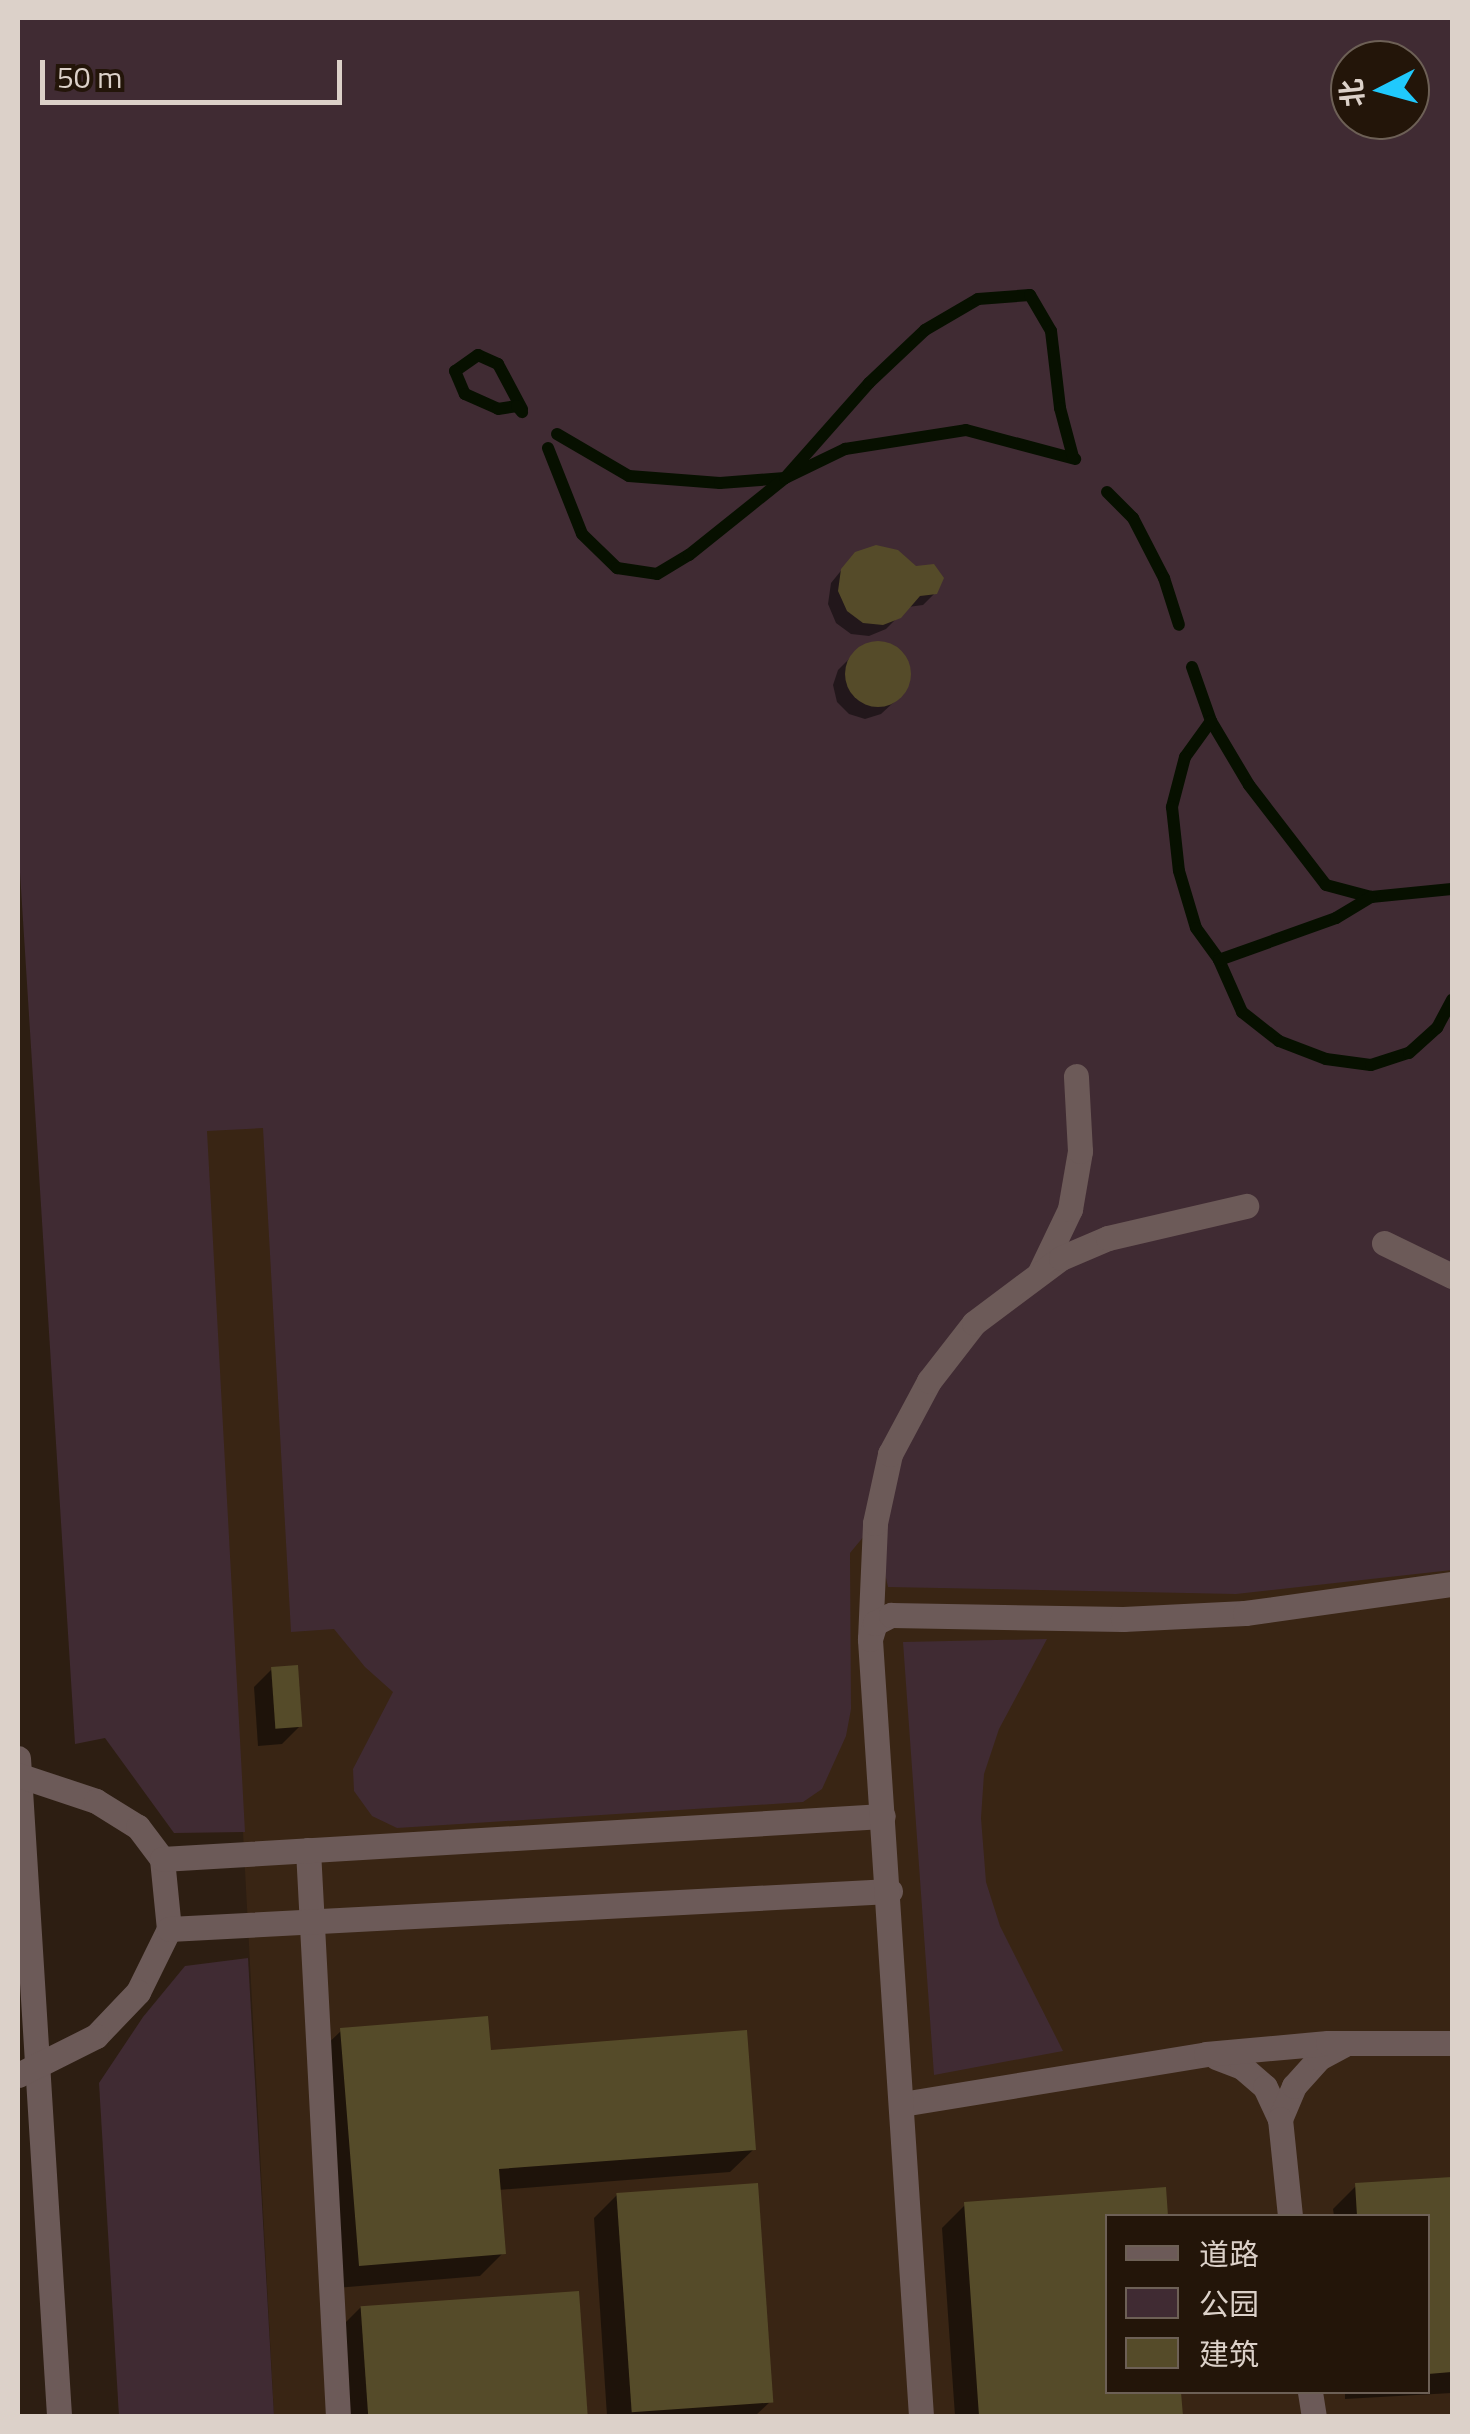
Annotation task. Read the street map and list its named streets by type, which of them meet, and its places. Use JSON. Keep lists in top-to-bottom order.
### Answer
{
  "legend": ["道路", "公园", "建筑"],
  "scale_bar": "50 m",
  "north": "left"
}
